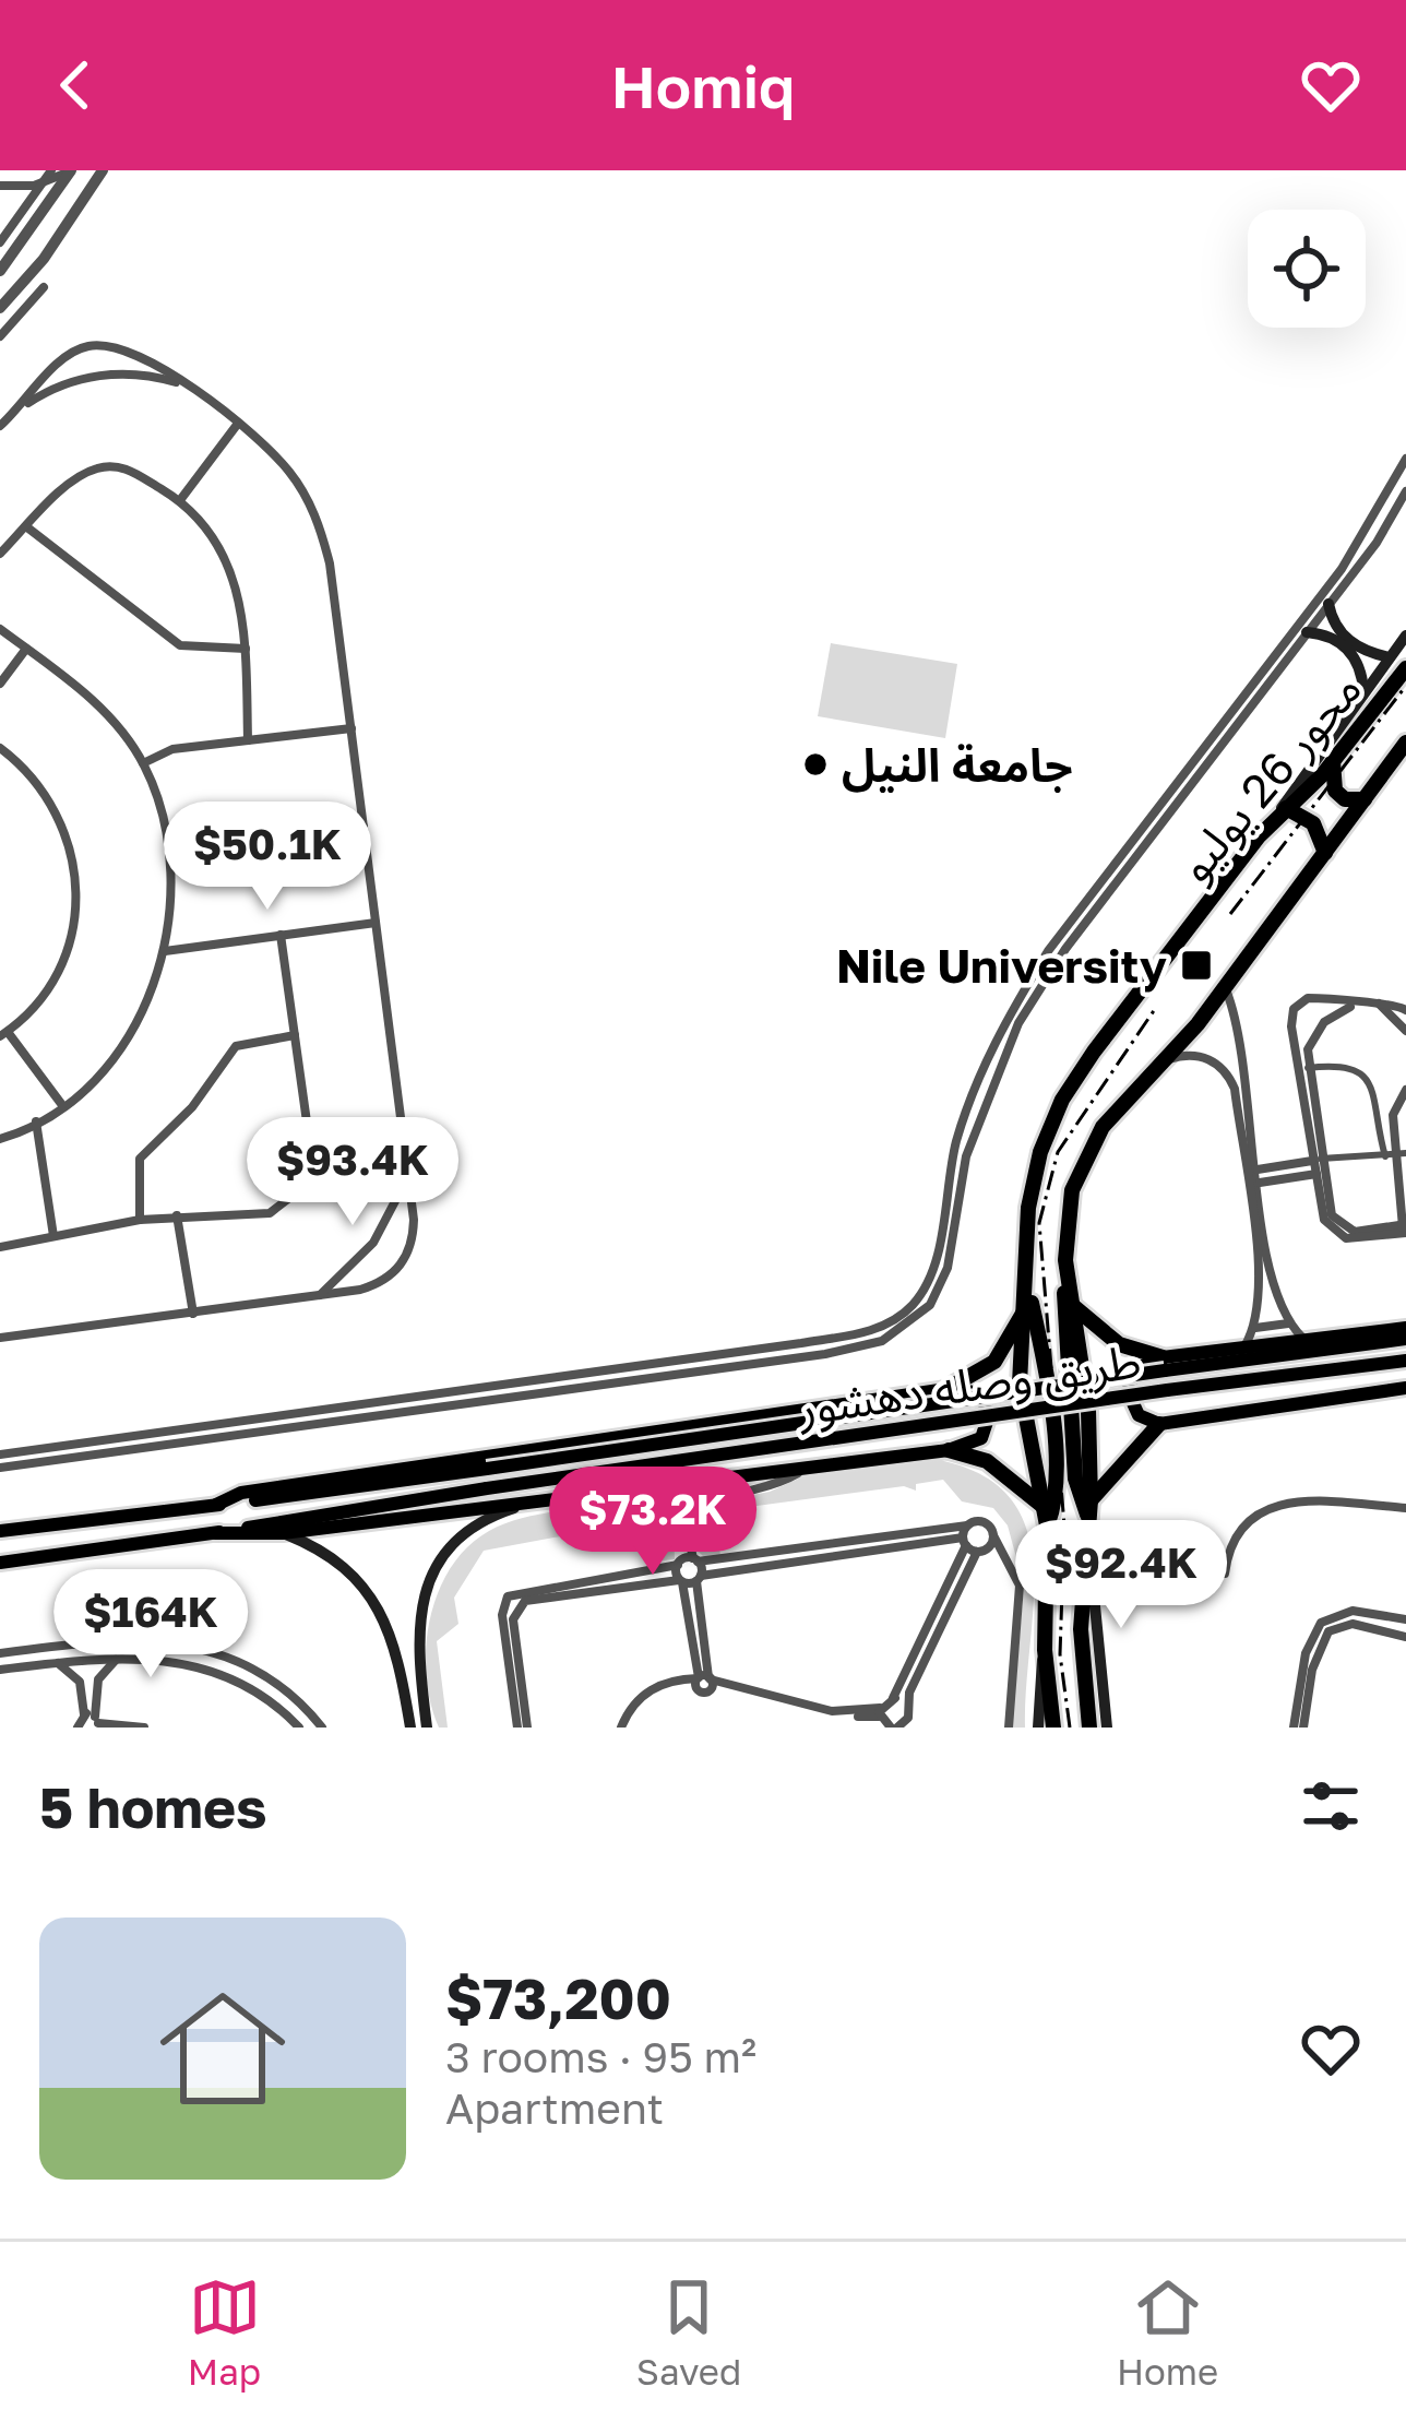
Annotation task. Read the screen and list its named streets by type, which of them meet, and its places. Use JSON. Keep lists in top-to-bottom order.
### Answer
{
  "streets": {
    "highway": ["محور 26 يوليو"],
    "main road": ["طريق وصله دهشور"]
  },
  "places": {
    "other": ["جامعة النيل"],
    "transit": ["Nile University"]
  },
  "page": {
    "header": "Homiq",
    "price": [
      "$50.1K",
      "$93.4K",
      "$73.2K",
      "$92.4K",
      "$164K"
    ],
    "heading": "5 homes",
    "list": [
      {
        "name": "$73,200",
        "note": "3 rooms · 95 m² · Apartment"
      }
    ],
    "tabs": ["Map", "Saved", "Home"]
  }
}
